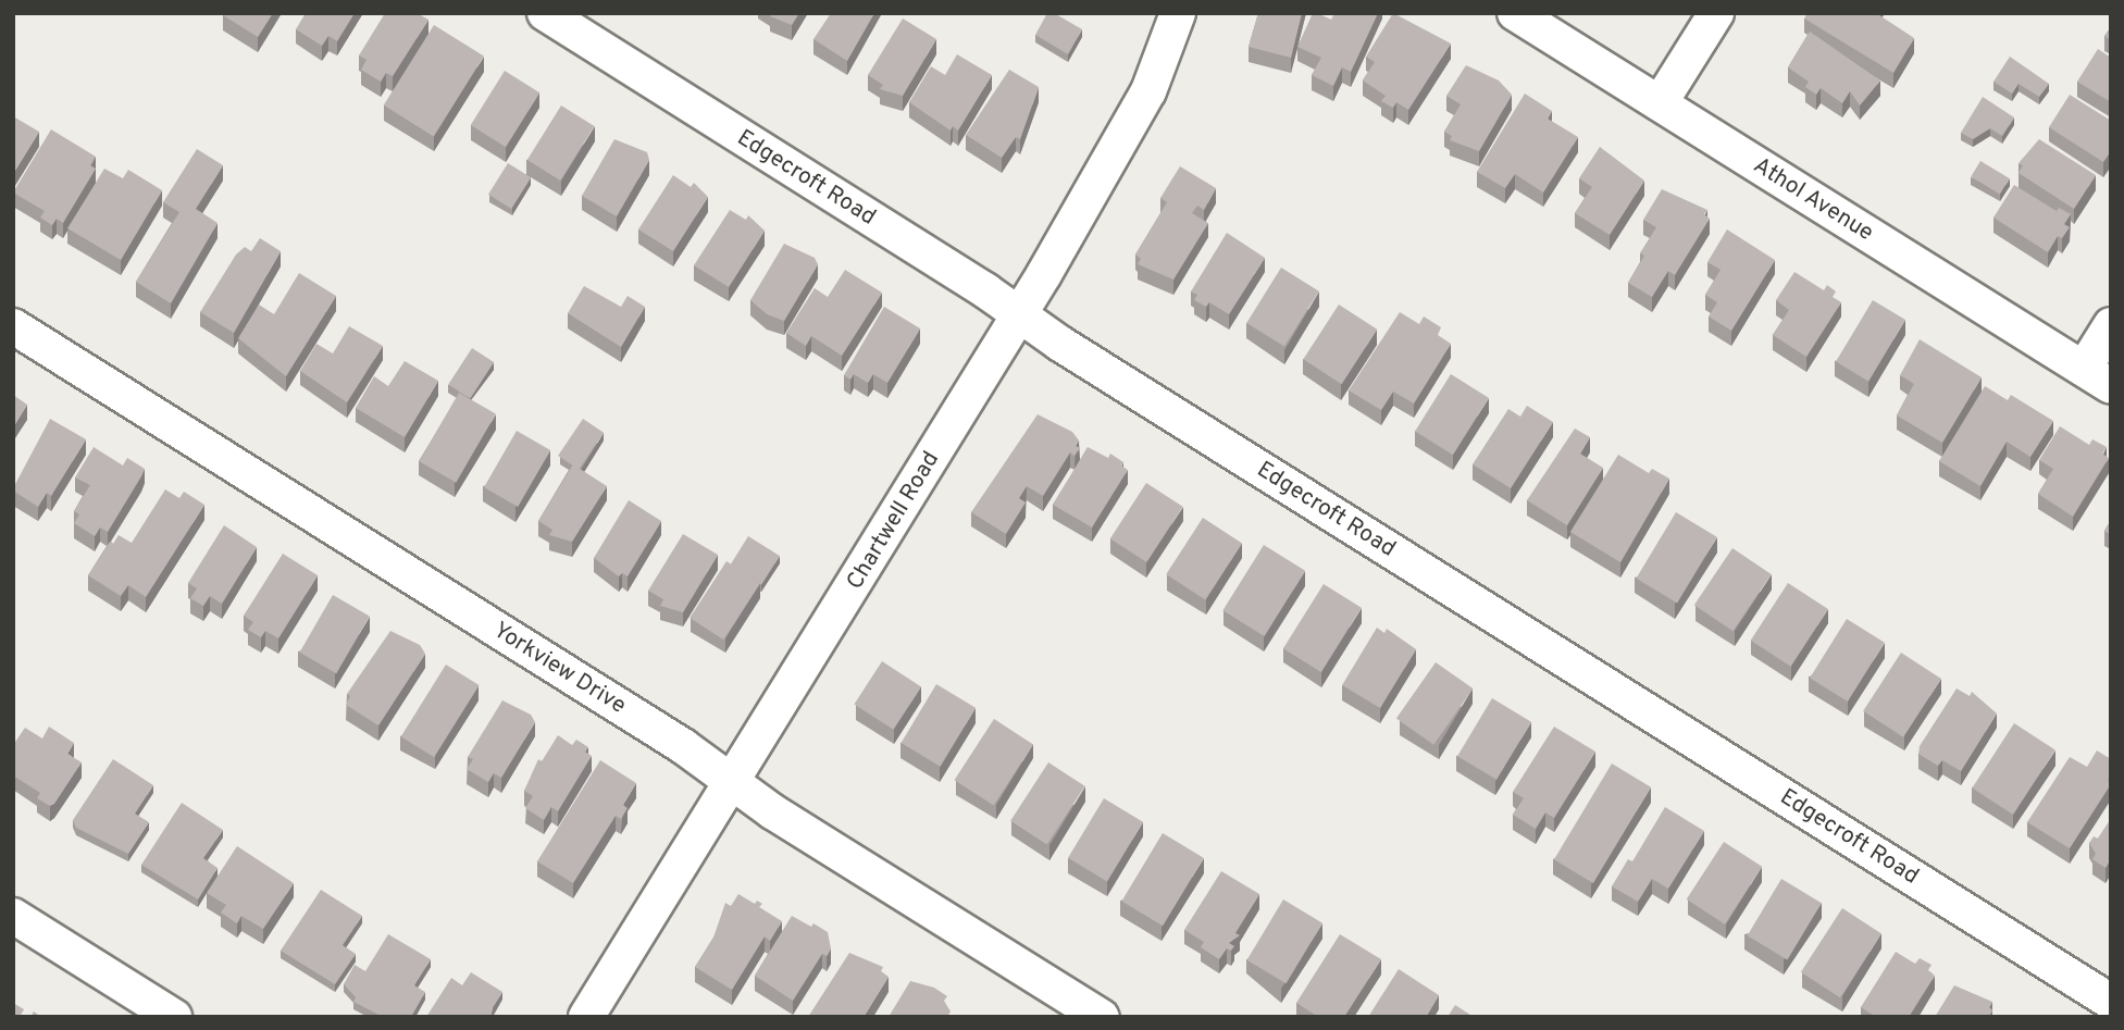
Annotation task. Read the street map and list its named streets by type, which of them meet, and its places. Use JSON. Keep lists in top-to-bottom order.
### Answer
{
  "streets": {
    "street": [
      "Edgecroft Road",
      "Athol Avenue",
      "Chartwell Road",
      "Yorkview Drive"
    ]
  },
  "crossings": [
    ["Edgecroft Road", "Chartwell Road"],
    ["Chartwell Road", "Yorkview Drive"]
  ]
}
